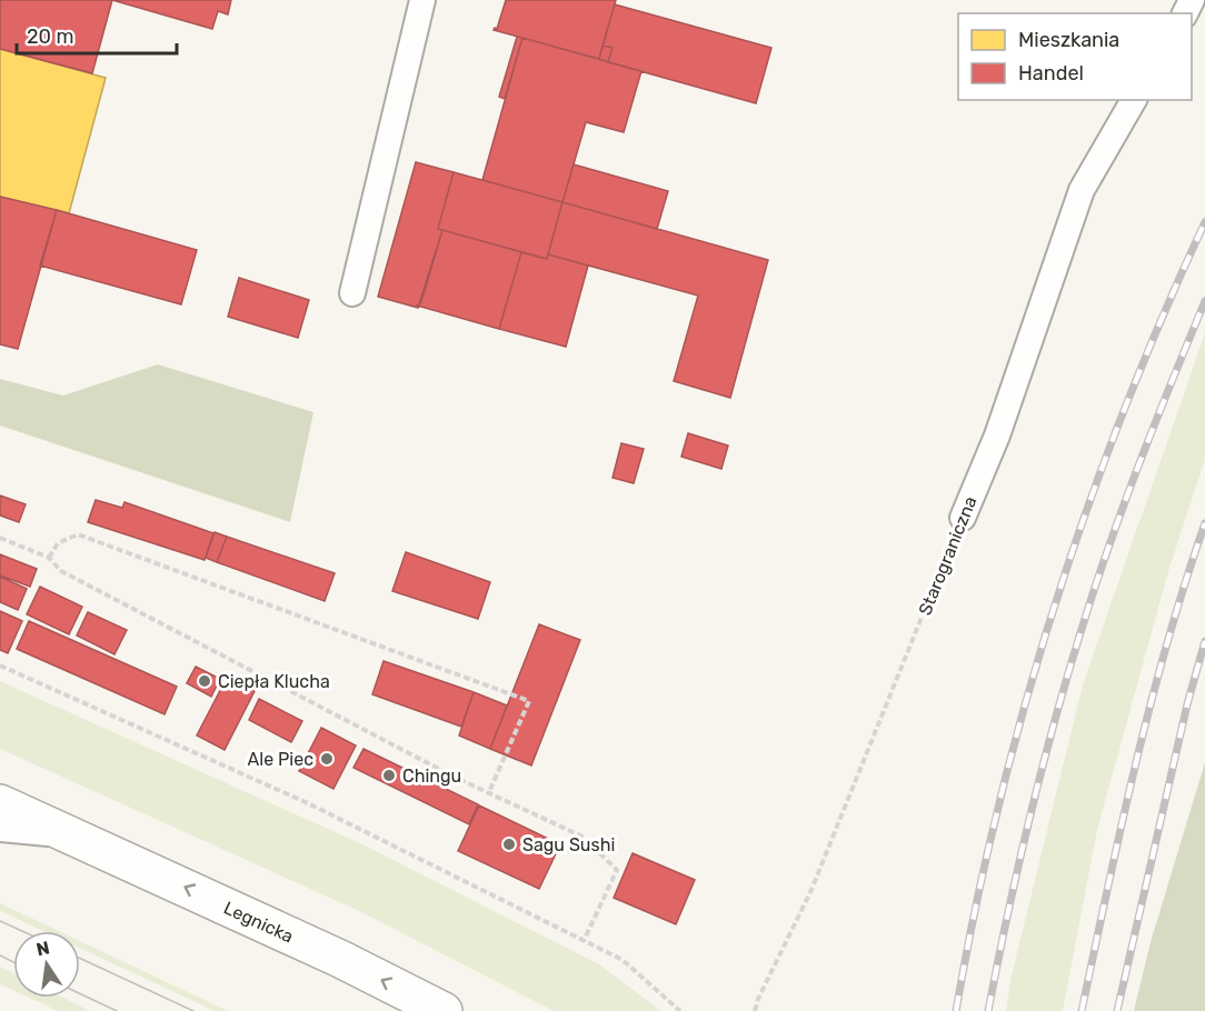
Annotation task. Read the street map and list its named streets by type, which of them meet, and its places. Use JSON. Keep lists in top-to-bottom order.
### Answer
{
  "streets": {
    "main road": ["Legnicka"],
    "lane": ["Starograniczna"]
  },
  "one_way": ["Legnicka"],
  "places": [
    "Ciepła Klucha",
    "Ale Piec",
    "Chingu",
    "Sagu Sushi"
  ],
  "legend": ["Mieszkania", "Handel"],
  "scale_bar": "20 m",
  "north": "top"
}
